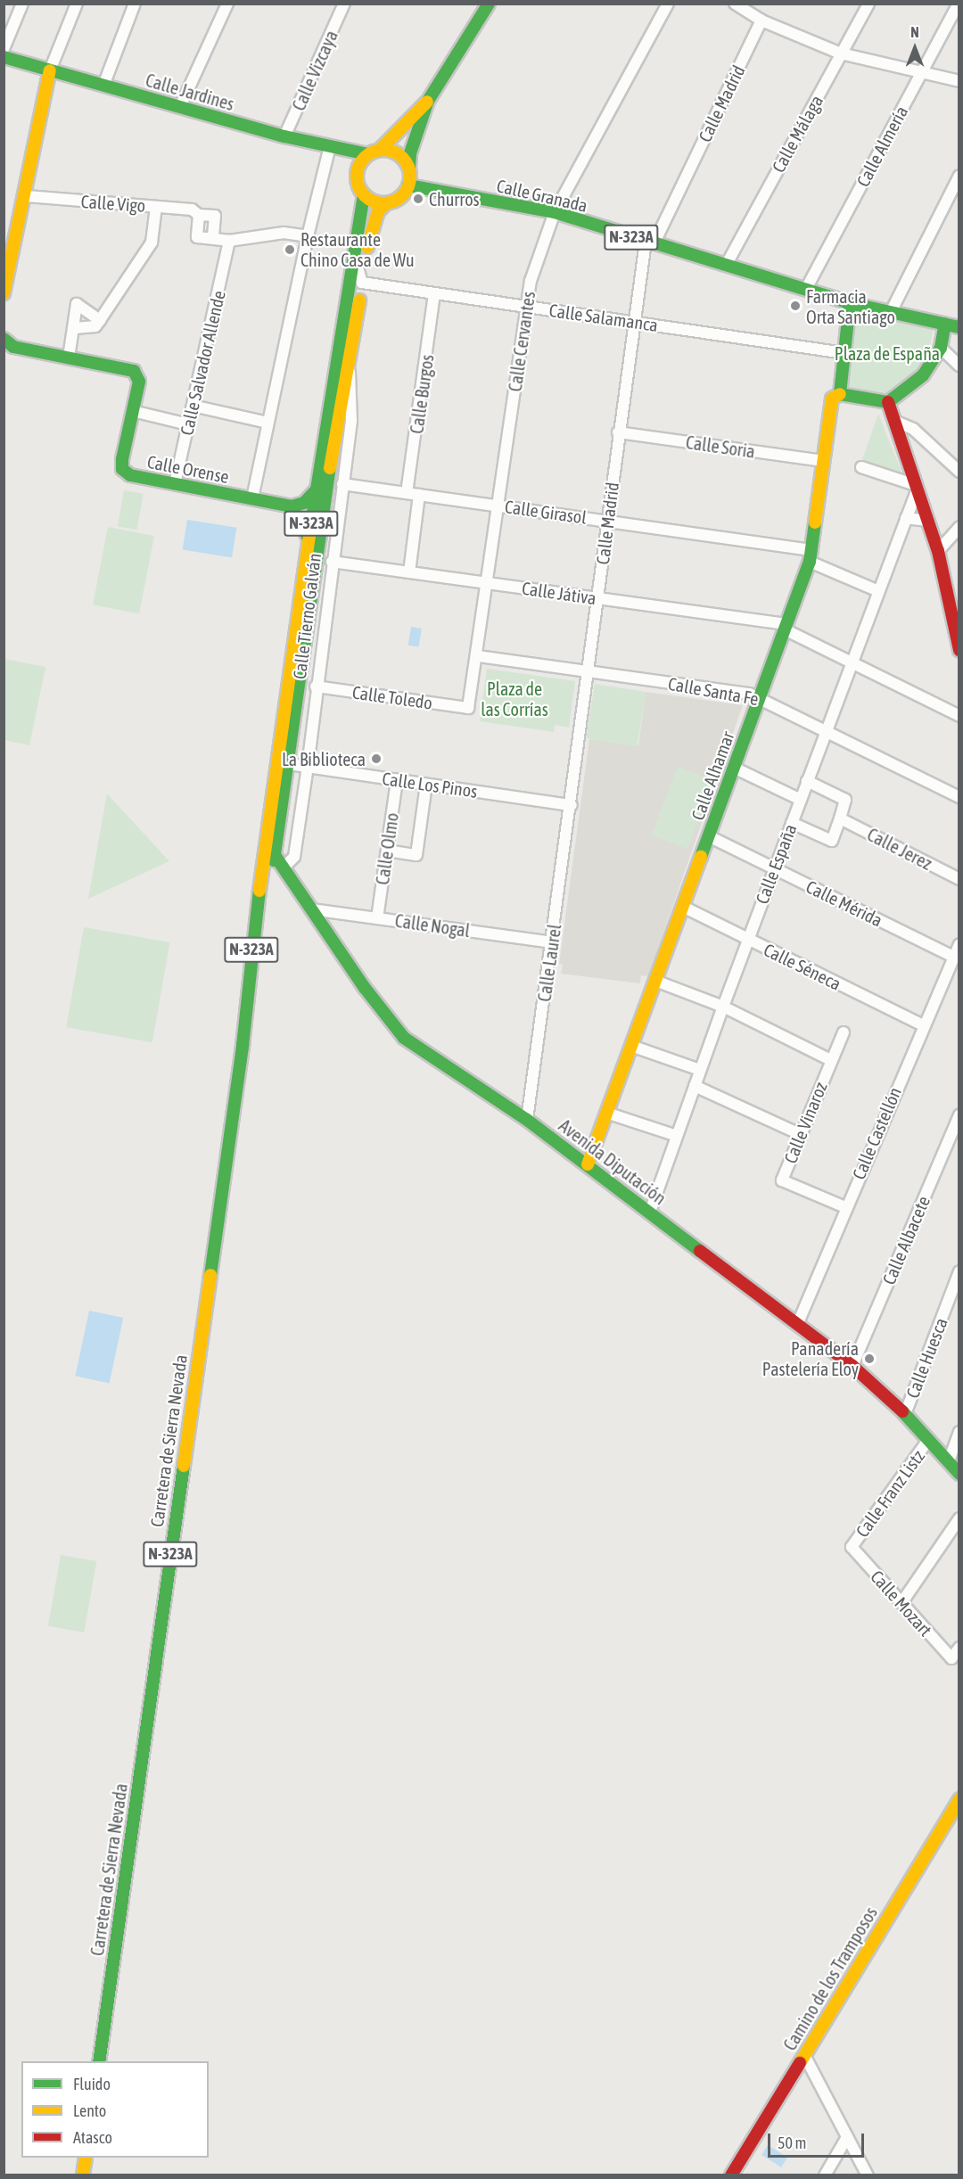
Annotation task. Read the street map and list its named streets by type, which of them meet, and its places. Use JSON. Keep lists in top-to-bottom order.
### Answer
{
  "streets": {
    "main road": [
      "Calle Jardines",
      "Calle Granada",
      "N-323A",
      "Calle Orense",
      "Calle Tierno Galván",
      "Calle Alhamar",
      "Avenida Diputación",
      "Carretera de Sierra Nevada",
      "Camino de los Tramposos"
    ],
    "street": [
      "Calle Vizcaya",
      "Calle Madrid",
      "Calle Málaga",
      "Calle Almería",
      "Calle Vigo",
      "Calle Salamanca",
      "Calle Cervantes",
      "Calle Salvador Allende",
      "Calle Burgos",
      "Calle Soria",
      "Calle Girasol",
      "Calle Játiva",
      "Calle Santa Fe",
      "Calle Toledo",
      "Calle Los Pinos",
      "Calle Olmo",
      "Calle Jerez",
      "Calle España",
      "Calle Mérida",
      "Calle Nogal",
      "Calle Laurel",
      "Calle Séneca",
      "Calle Vinaroz",
      "Calle Castellón",
      "Calle Albacete",
      "Calle Huesca",
      "Calle Franz Listz",
      "Calle Mozart"
    ]
  },
  "crossings": [
    ["Calle Vizcaya", "Calle Jardines"],
    ["Calle Jardines", "Calle Granada"],
    ["Calle Jardines", "N-323A"],
    ["Calle Jardines", "Calle Tierno Galván"],
    ["Calle Madrid", "Calle Granada"],
    ["Calle Madrid", "Calle Salamanca"],
    ["Calle Madrid", "Calle Soria"],
    ["Calle Madrid", "Calle Girasol"],
    ["Calle Madrid", "Calle Játiva"],
    ["Calle Madrid", "Calle Santa Fe"],
    ["Calle Madrid", "Calle Los Pinos"],
    ["Calle Madrid", "Calle Laurel"],
    ["Calle Málaga", "Calle Granada"],
    ["Calle Almería", "Calle Granada"],
    ["Calle Granada", "N-323A"],
    ["Calle Granada", "Calle Cervantes"],
    ["Calle Granada", "Calle Tierno Galván"],
    ["N-323A", "Calle Tierno Galván"],
    ["Calle Salamanca", "Calle Cervantes"],
    ["Calle Salamanca", "Calle Burgos"],
    ["Calle Salamanca", "Calle Tierno Galván"],
    ["Calle Cervantes", "Calle Girasol"],
    ["Calle Cervantes", "Calle Játiva"],
    ["Calle Cervantes", "Calle Santa Fe"],
    ["Calle Cervantes", "Calle Toledo"],
    ["Calle Salvador Allende", "Calle Orense"],
    ["Calle Burgos", "Calle Girasol"],
    ["Calle Soria", "Calle Alhamar"],
    ["Calle Girasol", "Calle Tierno Galván"],
    ["Calle Girasol", "Calle Alhamar"],
    ["Calle Girasol", "Calle España"],
    ["Calle Játiva", "Calle Tierno Galván"],
    ["Calle Játiva", "Calle Alhamar"],
    ["Calle Játiva", "Calle España"],
    ["Calle Tierno Galván", "Calle Toledo"],
    ["Calle Tierno Galván", "Calle Los Pinos"],
    ["Calle Tierno Galván", "Avenida Diputación"],
    ["Calle Tierno Galván", "Carretera de Sierra Nevada"],
    ["Calle Santa Fe", "Calle Alhamar"],
    ["Calle Santa Fe", "Calle España"],
    ["Calle Alhamar", "Calle Mérida"],
    ["Calle Alhamar", "Calle Séneca"],
    ["Calle Alhamar", "Calle Vinaroz"],
    ["Calle Alhamar", "Avenida Diputación"],
    ["Calle Los Pinos", "Calle Olmo"],
    ["Calle Los Pinos", "Calle Laurel"],
    ["Calle Olmo", "Calle Nogal"],
    ["Calle España", "Calle Mérida"],
    ["Calle España", "Calle Séneca"],
    ["Calle España", "Calle Vinaroz"],
    ["Calle España", "Avenida Diputación"],
    ["Calle Mérida", "Calle Castellón"],
    ["Calle Nogal", "Calle Laurel"],
    ["Calle Nogal", "Avenida Diputación"],
    ["Calle Laurel", "Avenida Diputación"],
    ["Calle Séneca", "Calle Castellón"],
    ["Calle Vinaroz", "Calle Castellón"],
    ["Calle Castellón", "Avenida Diputación"],
    ["Avenida Diputación", "Calle Albacete"],
    ["Avenida Diputación", "Calle Huesca"],
    ["Avenida Diputación", "Carretera de Sierra Nevada"],
    ["Avenida Diputación", "Calle Franz Listz"],
    ["Calle Franz Listz", "Calle Mozart"]
  ],
  "parks": ["Plaza de España", "Plaza de las Corrías"],
  "places": [
    "Churros",
    "Restaurante Chino Casa de Wu",
    "Farmacia Orta Santiago",
    "La Biblioteca",
    "Panadería Pastelería Eloy"
  ],
  "legend": ["Fluido", "Lento", "Atasco"],
  "scale_bar": "50 m",
  "north": "top"
}
